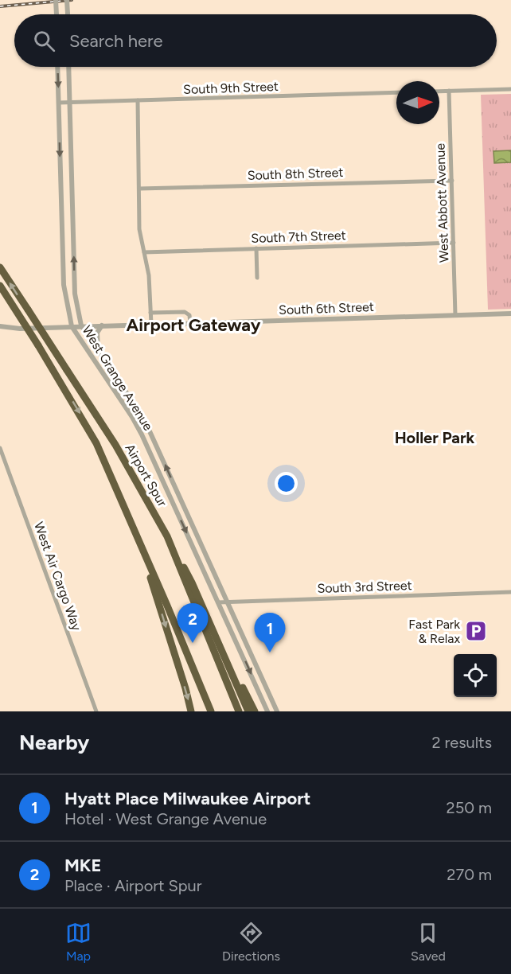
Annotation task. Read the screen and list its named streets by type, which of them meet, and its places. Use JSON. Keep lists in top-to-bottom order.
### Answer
{
  "streets": {
    "highway": ["Airport Spur"],
    "street": [
      "South 9th Street",
      "South 8th Street",
      "West Abbott Avenue",
      "South 7th Street",
      "South 6th Street",
      "West Grange Avenue",
      "West Air Cargo Way",
      "South 3rd Street"
    ]
  },
  "crossings": [
    ["South 9th Street", "West Grange Avenue"],
    ["South 8th Street", "West Abbott Avenue"],
    ["West Abbott Avenue", "South 7th Street"],
    ["West Abbott Avenue", "South 6th Street"],
    ["South 6th Street", "West Grange Avenue"],
    ["West Grange Avenue", "South 3rd Street"]
  ],
  "districts": ["Airport Gateway", "Holler Park"],
  "places": {
    "parking": ["Fast Park & Relax"]
  },
  "north": "right",
  "page": {
    "search": "Search here",
    "pins": ["2", "1"],
    "heading": ["Nearby", "2 results"],
    "list": [
      {
        "mark": "1",
        "name": "Hyatt Place Milwaukee Airport",
        "note": "Hotel · West Grange Avenue",
        "value": "250 m"
      },
      {
        "mark": "2",
        "name": "MKE",
        "note": "Place · Airport Spur",
        "value": "270 m"
      }
    ],
    "nav": ["Map", "Directions", "Saved"]
  }
}
